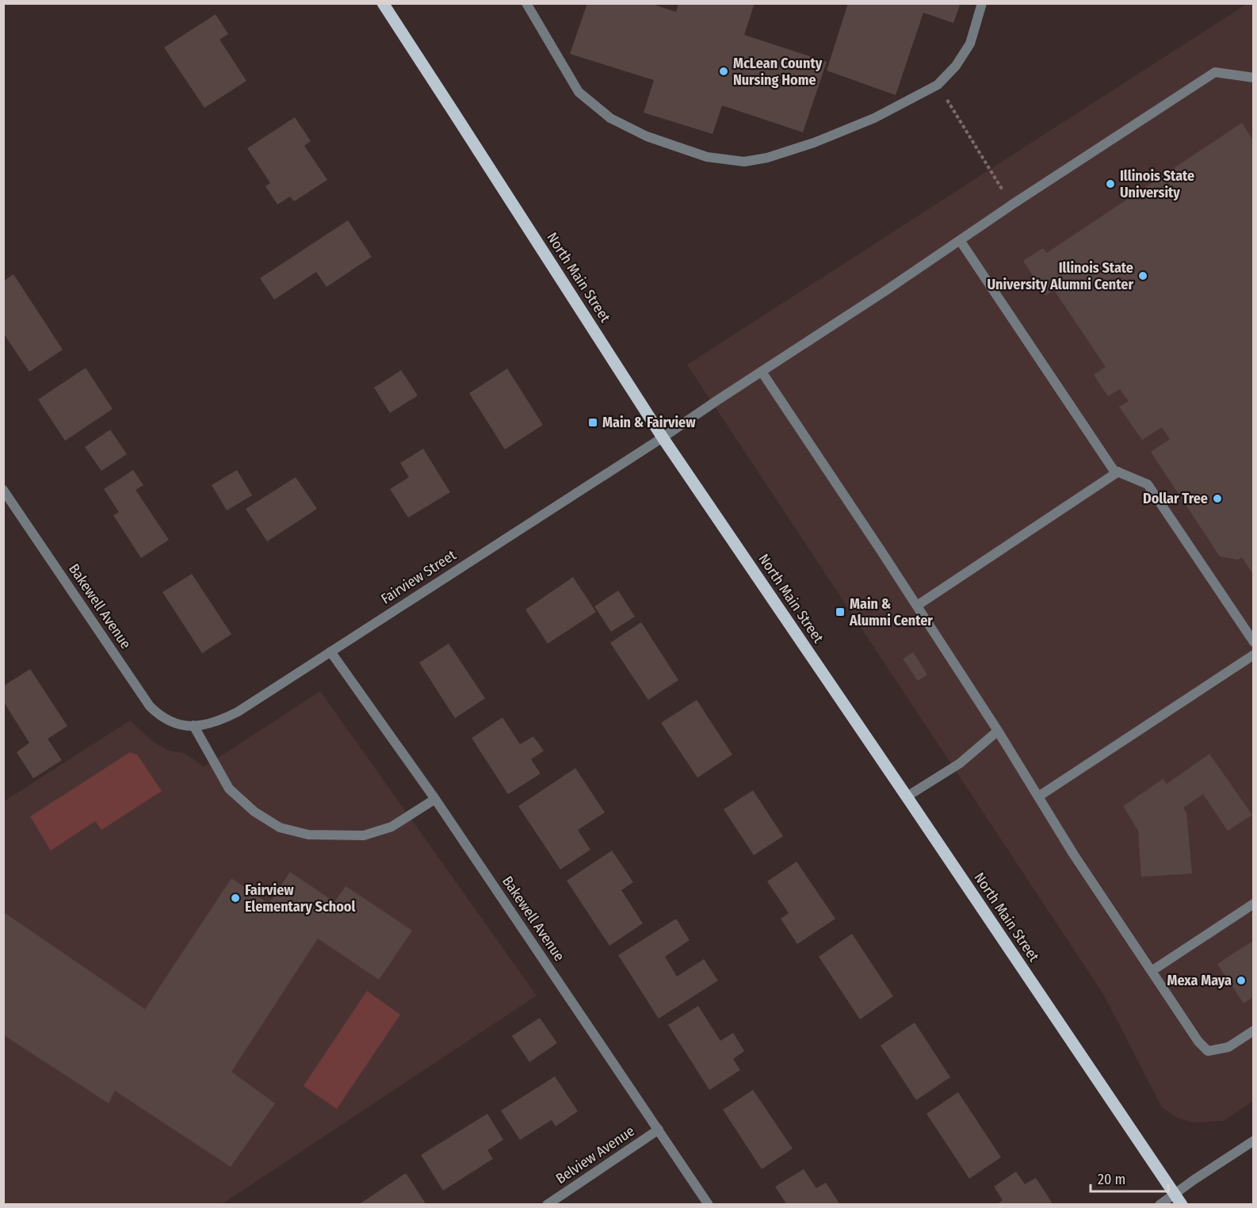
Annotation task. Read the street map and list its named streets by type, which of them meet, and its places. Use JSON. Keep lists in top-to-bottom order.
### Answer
{
  "streets": {
    "main road": ["North Main Street"],
    "street": ["Fairview Street", "Bakewell Avenue", "Belview Avenue"]
  },
  "crossings": [
    ["North Main Street", "Fairview Street"],
    ["Fairview Street", "Bakewell Avenue"],
    ["Bakewell Avenue", "Belview Avenue"]
  ],
  "places": {
    "other": [
      "McLean County Nursing Home",
      "Illinois State University",
      "Illinois State University Alumni Center",
      "Dollar Tree",
      "Fairview Elementary School",
      "Mexa Maya"
    ],
    "transit": ["Main & Fairview", "Main & Alumni Center"]
  },
  "scale_bar": "20 m"
}
